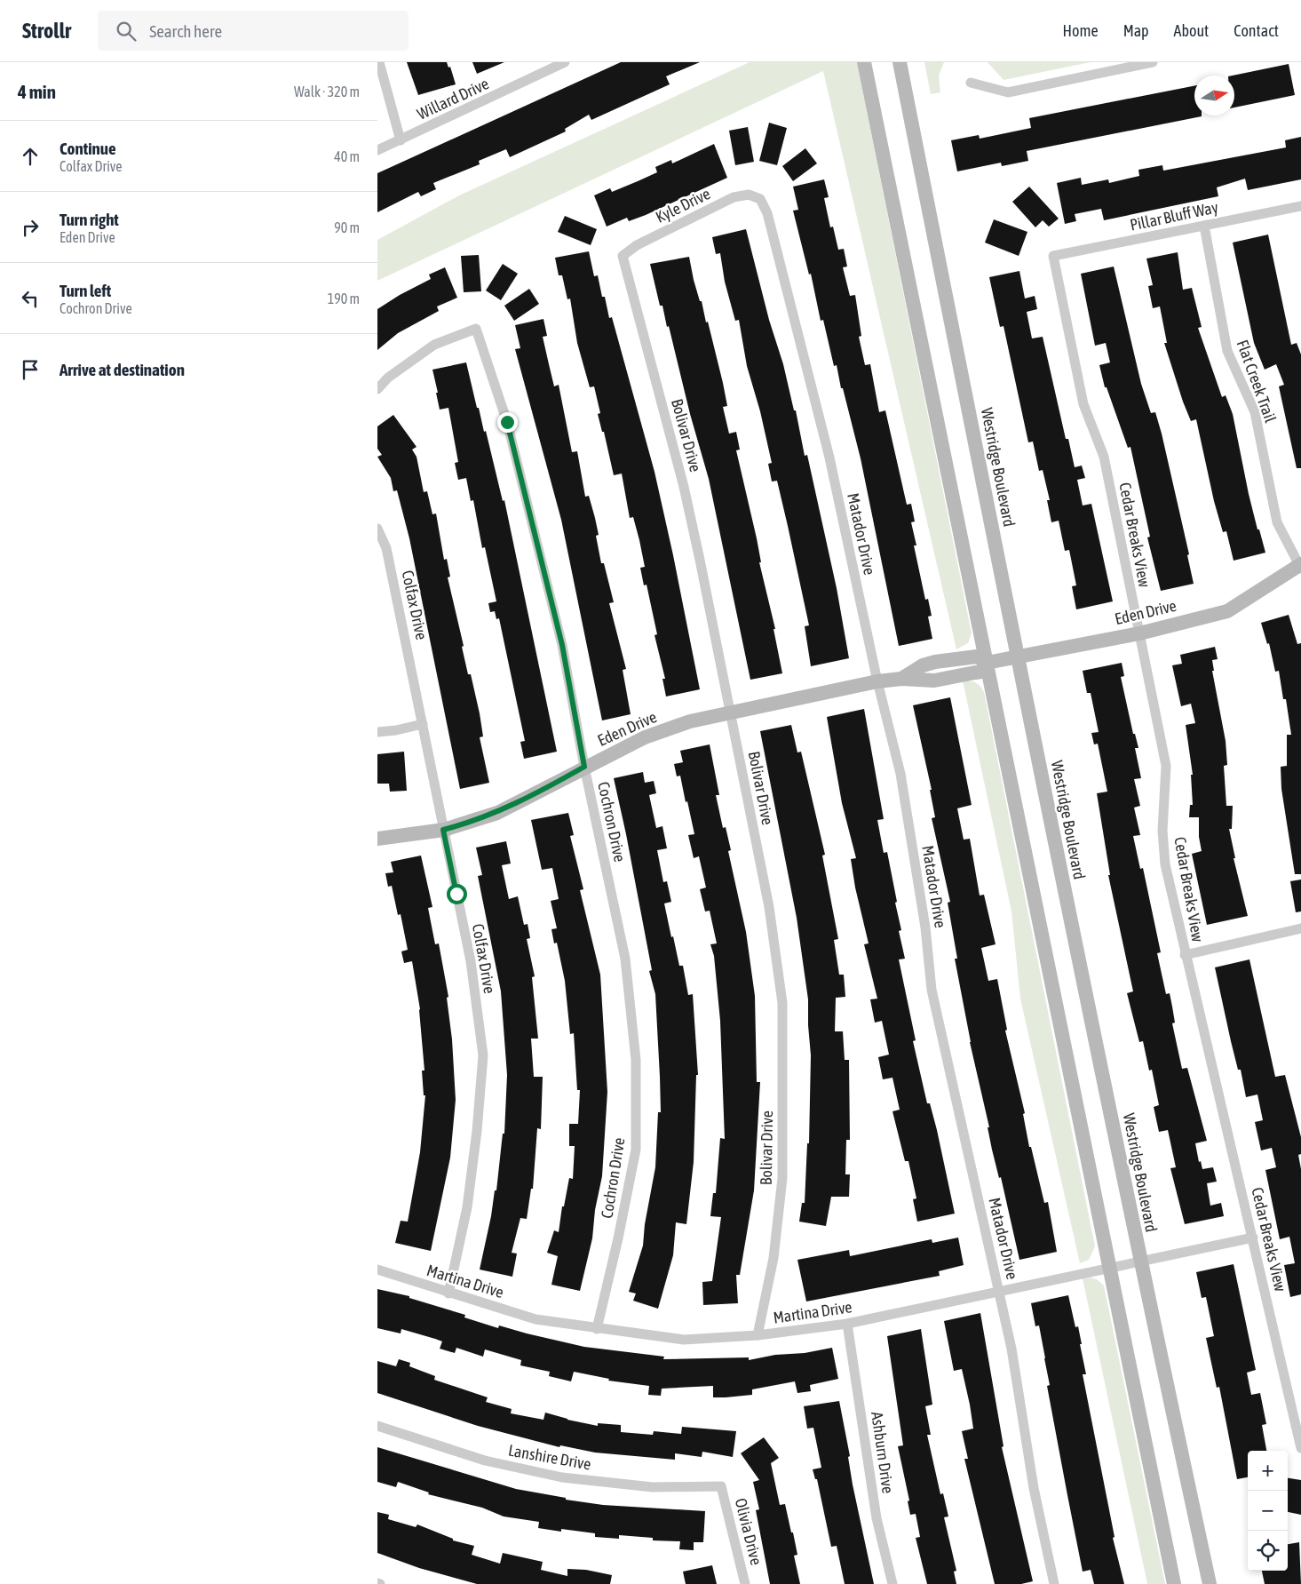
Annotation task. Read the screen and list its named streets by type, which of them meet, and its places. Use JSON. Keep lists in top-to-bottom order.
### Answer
{
  "streets": {
    "main road": ["Westridge Boulevard", "Eden Drive"],
    "street": [
      "Willard Drive",
      "Kyle Drive",
      "Pillar Bluff Way",
      "Flat Creek Trail",
      "Bolivar Drive",
      "Matador Drive",
      "Cedar Breaks View",
      "Colfax Drive",
      "Cochron Drive",
      "Martina Drive",
      "Ashburn Drive",
      "Lanshire Drive",
      "Olivia Drive"
    ]
  },
  "crossings": [
    ["Kyle Drive", "Bolivar Drive"],
    ["Kyle Drive", "Matador Drive"],
    ["Pillar Bluff Way", "Flat Creek Trail"],
    ["Pillar Bluff Way", "Cedar Breaks View"],
    ["Flat Creek Trail", "Eden Drive"],
    ["Bolivar Drive", "Eden Drive"],
    ["Bolivar Drive", "Martina Drive"],
    ["Westridge Boulevard", "Eden Drive"],
    ["Westridge Boulevard", "Martina Drive"],
    ["Matador Drive", "Eden Drive"],
    ["Matador Drive", "Martina Drive"],
    ["Cedar Breaks View", "Eden Drive"],
    ["Cedar Breaks View", "Martina Drive"],
    ["Colfax Drive", "Eden Drive"],
    ["Colfax Drive", "Martina Drive"],
    ["Eden Drive", "Cochron Drive"],
    ["Cochron Drive", "Martina Drive"],
    ["Martina Drive", "Ashburn Drive"],
    ["Lanshire Drive", "Olivia Drive"]
  ],
  "north": "right",
  "page": {
    "header": "Strollr",
    "search": "Search here",
    "nav": [
      "Home",
      "Map",
      "About",
      "Contact"
    ],
    "heading": ["4 min", "Walk · 320 m"],
    "list": [
      ["Continue", "Colfax Drive", "40 m"],
      ["Turn right", "Eden Drive", "90 m"],
      ["Turn left", "Cochron Drive", "190 m"],
      "Arrive at destination"
    ],
    "map_buttons": ["+", "−"]
  }
}
